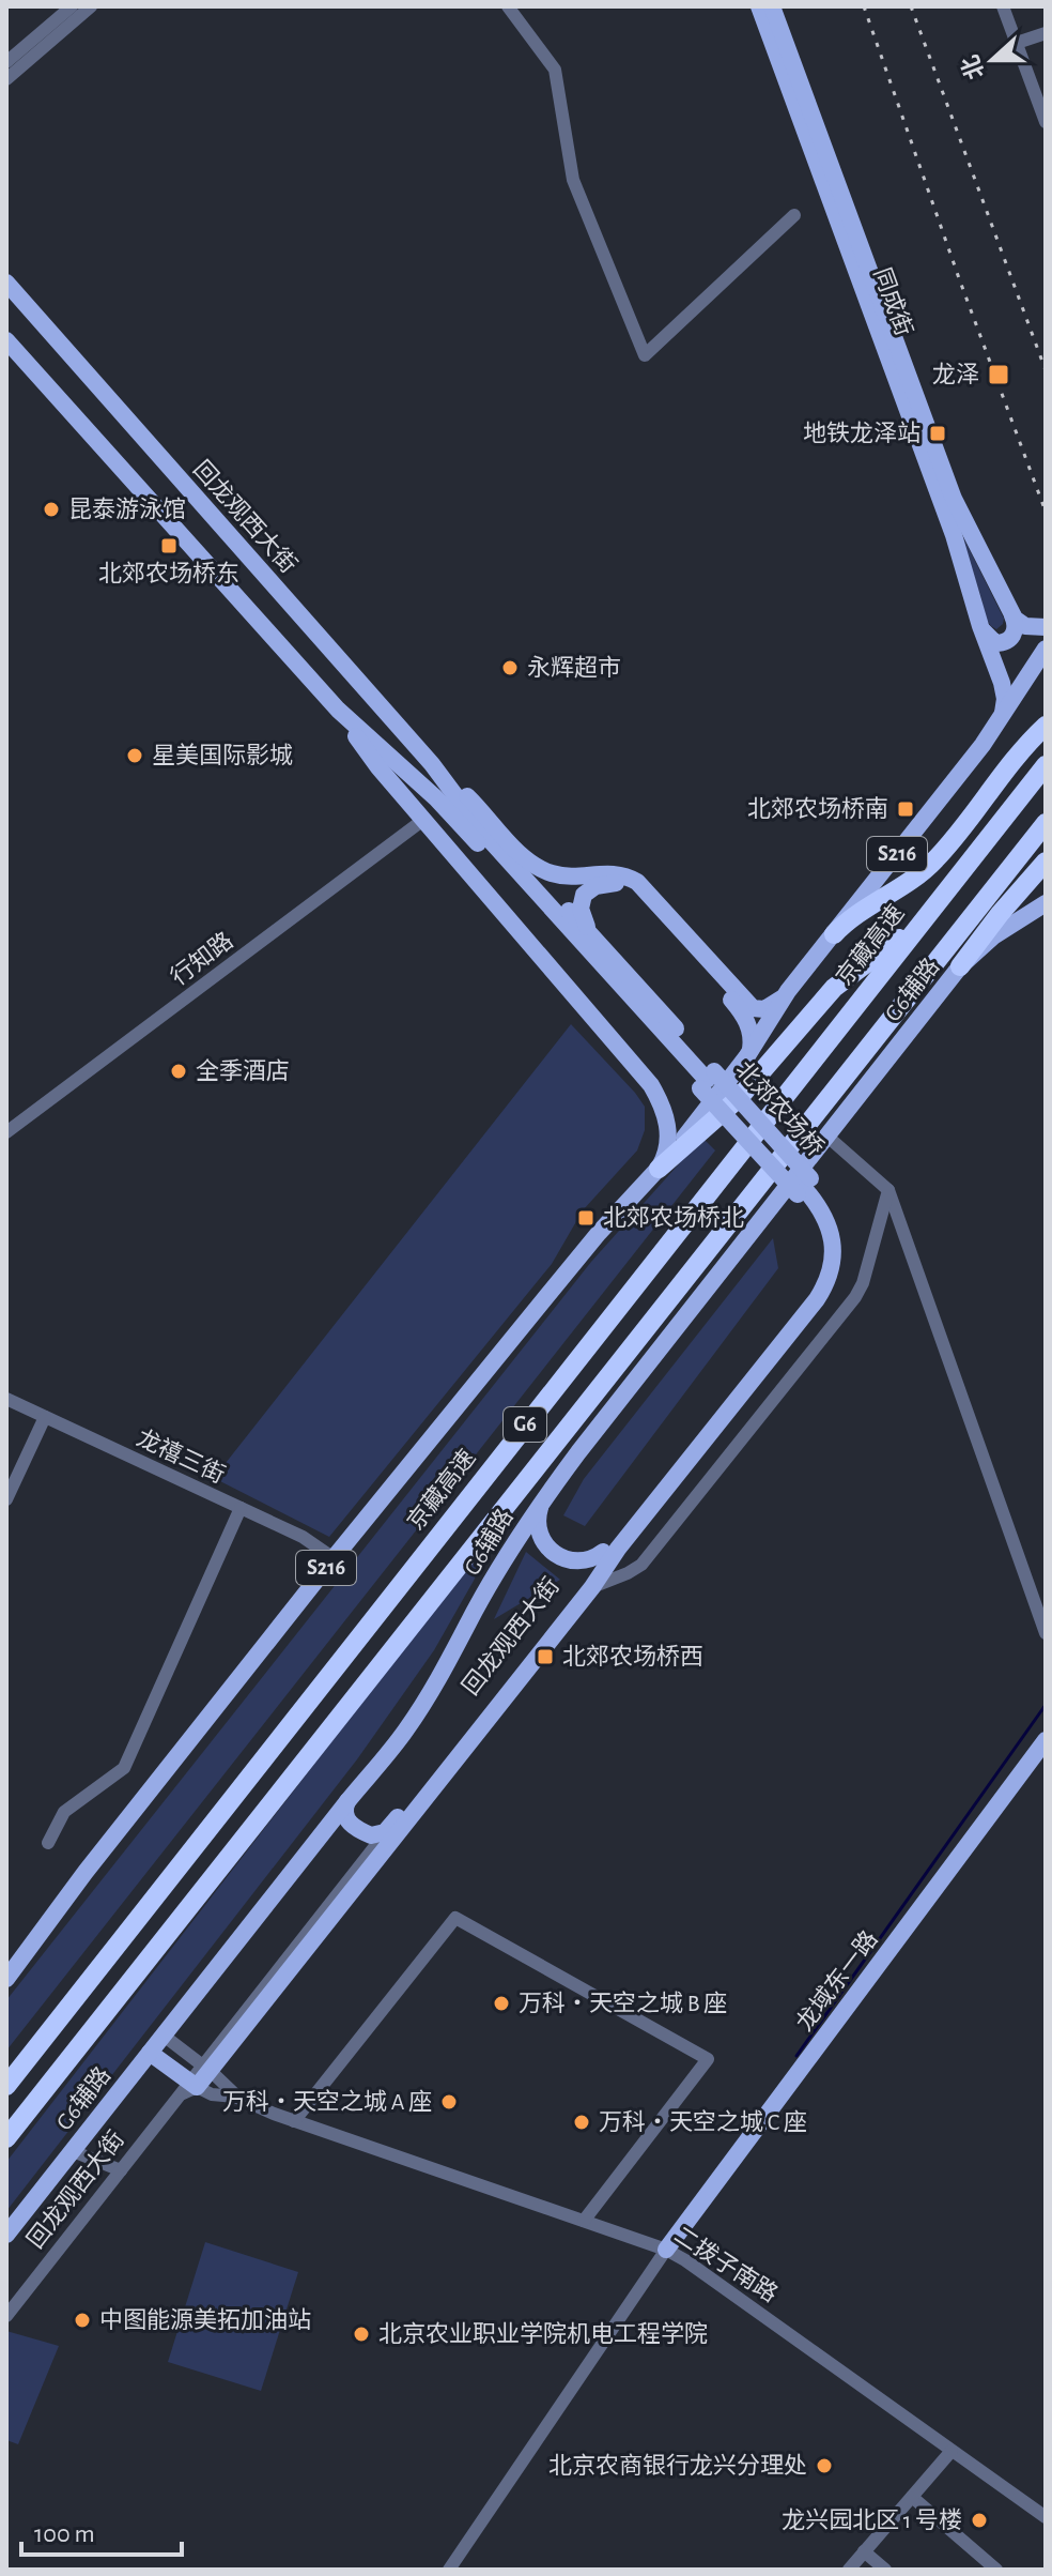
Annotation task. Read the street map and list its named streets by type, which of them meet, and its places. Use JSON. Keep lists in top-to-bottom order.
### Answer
{
  "streets": {
    "highway": ["京藏高速", "G6"],
    "main road": [
      "同成街",
      "回龙观西大街",
      "S216",
      "G6辅路",
      "北郊农场桥",
      "龙域东一路",
      "二拨子南路"
    ],
    "street": ["行知路", "龙禧三街"]
  },
  "crossings": [
    ["同成街", "S216"],
    ["回龙观西大街", "北郊农场桥"],
    ["回龙观西大街", "二拨子南路"],
    ["S216", "龙禧三街"],
    ["G6辅路", "二拨子南路"],
    ["龙域东一路", "二拨子南路"]
  ],
  "places": {
    "transit": [
      "龙泽",
      "地铁龙泽站",
      "北郊农场桥东",
      "北郊农场桥南",
      "北郊农场桥北",
      "北郊农场桥西"
    ],
    "other": [
      "昆泰游泳馆",
      "永辉超市",
      "星美国际影城",
      "全季酒店",
      "万科・天空之城 B 座",
      "万科・天空之城 A 座",
      "万科・天空之城 C 座",
      "中图能源美拓加油站",
      "北京农业职业学院机电工程学院",
      "北京农商银行龙兴分理处",
      "龙兴园北区 1 号楼"
    ]
  },
  "scale_bar": "100 m",
  "north": "left"
}
